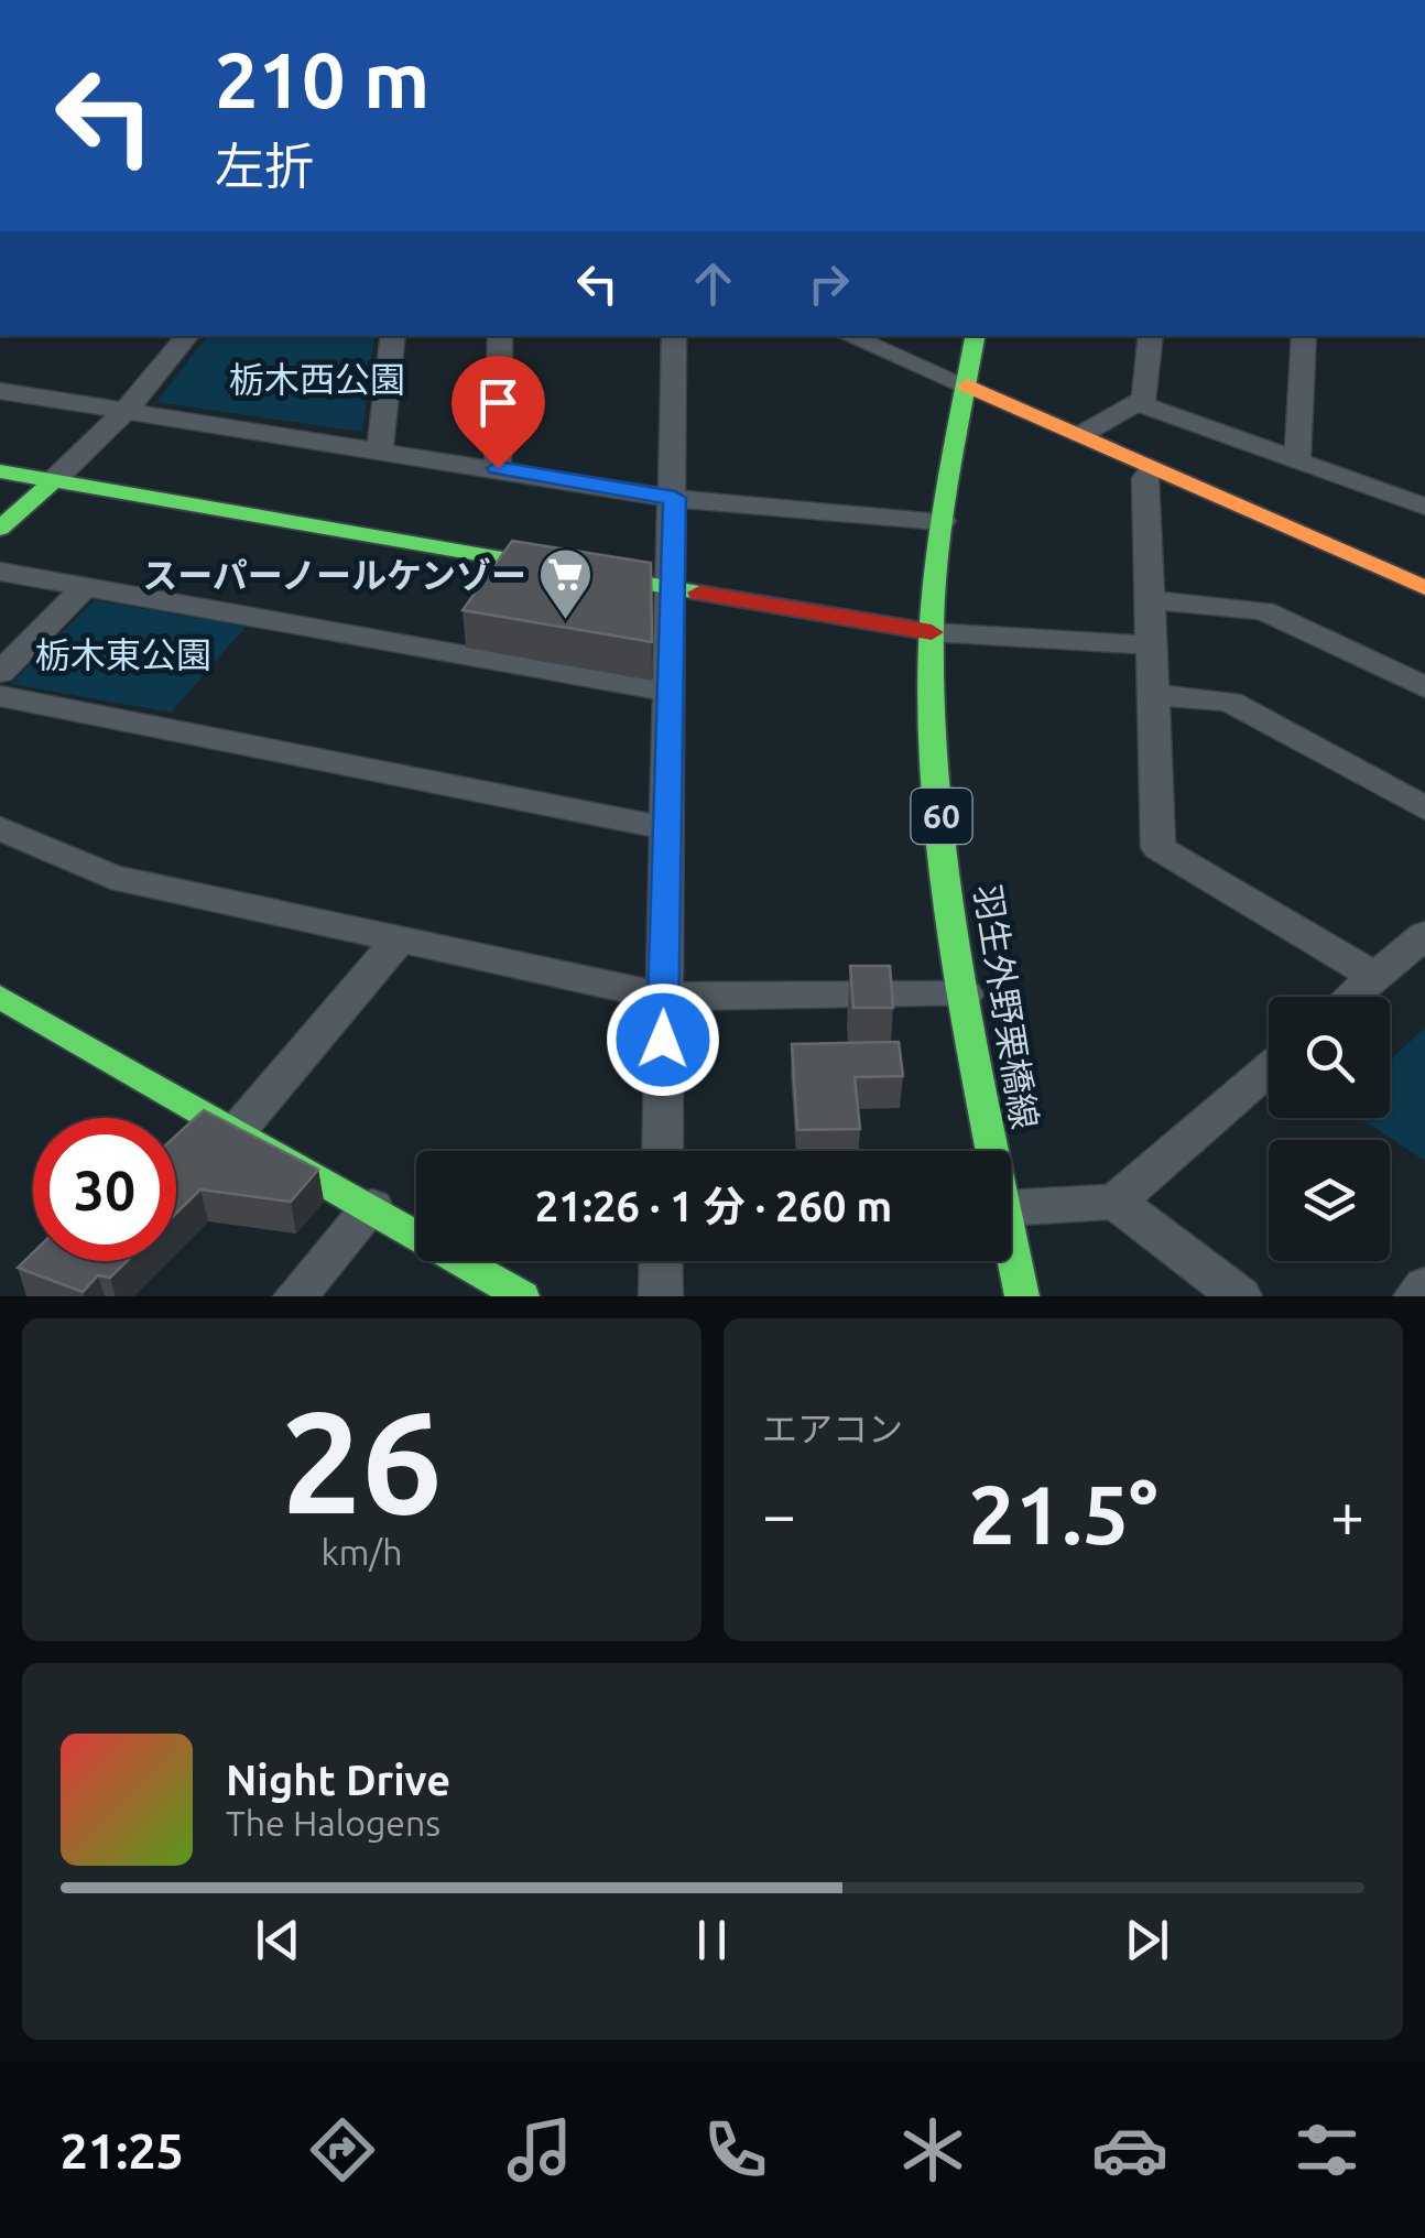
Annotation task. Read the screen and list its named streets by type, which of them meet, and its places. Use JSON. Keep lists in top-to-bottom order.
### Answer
{
  "streets": {
    "street": ["60", "羽生外野栗橋線"]
  },
  "parks": ["栃木西公園", "栃木東公園"],
  "places": {
    "supermarket": ["スーパーノールケンゾー"]
  },
  "page": {
    "turn": ["210 m", "左折"],
    "limit": "30",
    "trip": "21:26 · 1 分 · 260 m",
    "tile": [
      ["26", "km/h"],
      "エアコン"
    ],
    "heat": ["−", "21.5°", "+"],
    "song": ["Night Drive", "The Halogens"],
    "tabs": "21:25"
  }
}
